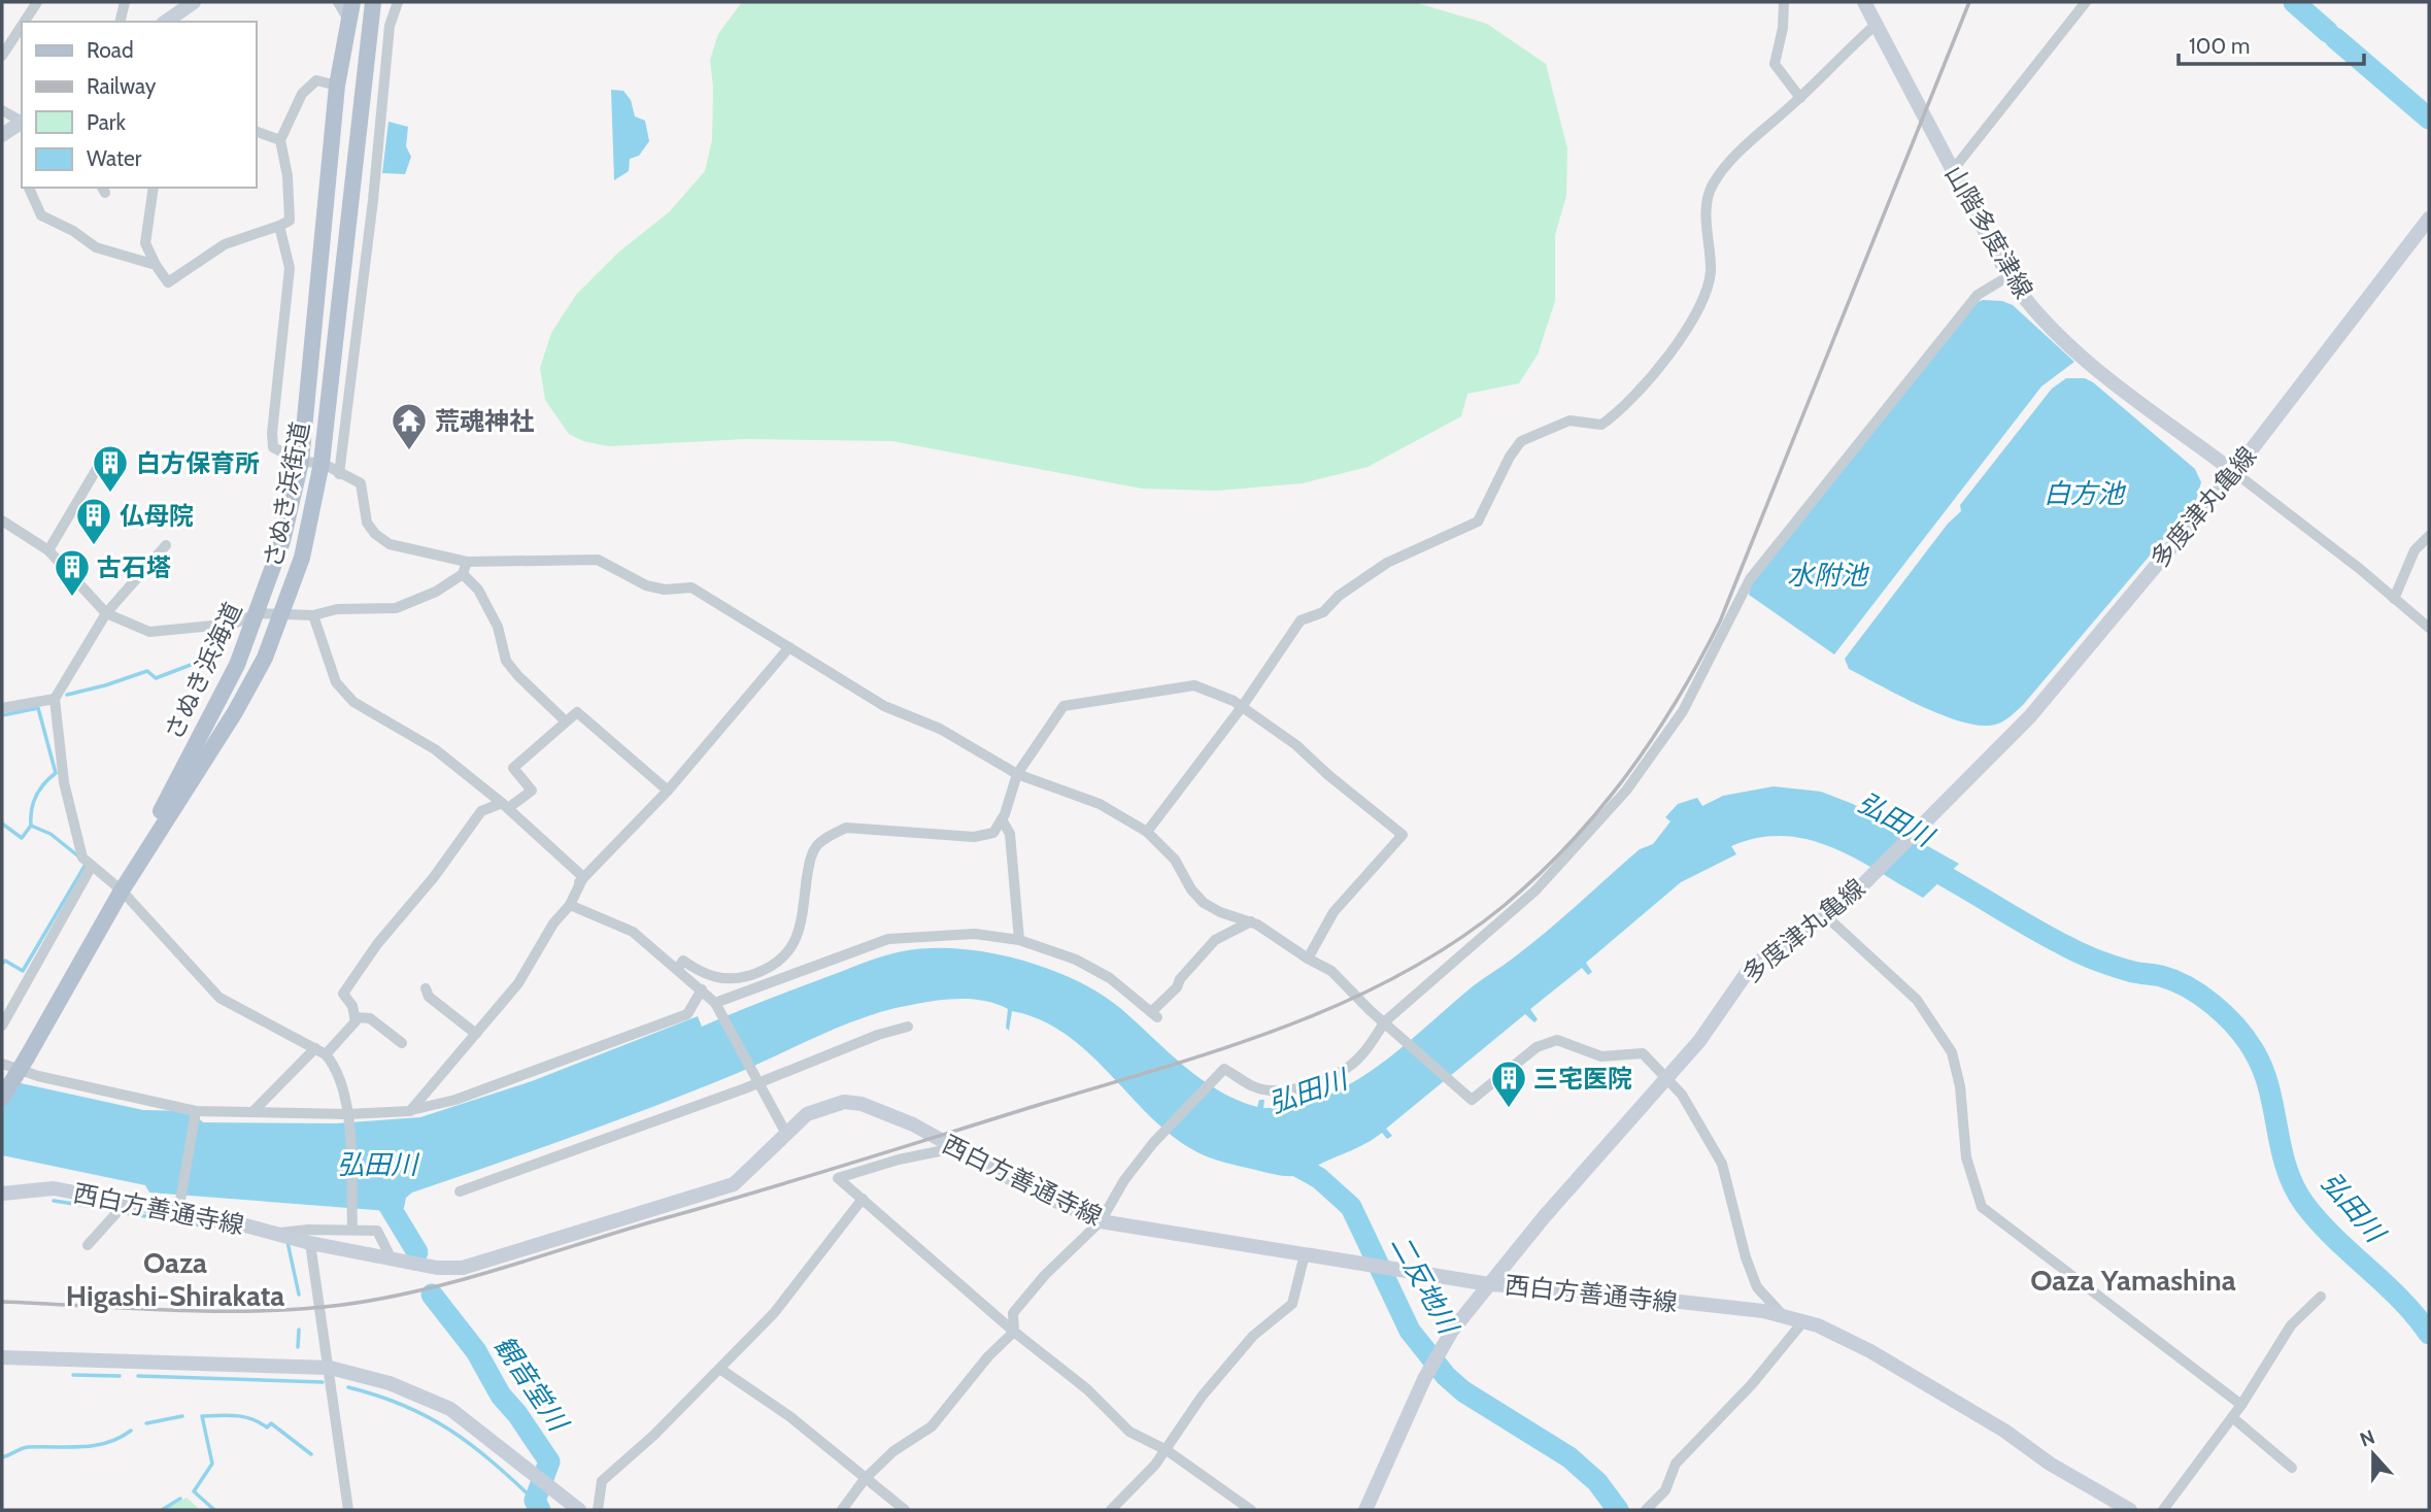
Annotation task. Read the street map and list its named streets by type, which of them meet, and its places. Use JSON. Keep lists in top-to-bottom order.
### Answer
{
  "streets": {
    "main road": [
      "山階多度津線",
      "さぬき浜街道",
      "多度津丸亀線",
      "さぬき浜海道",
      "西白方善通寺線"
    ]
  },
  "crossings": [
    ["山階多度津線", "多度津丸亀線"],
    ["さぬき浜街道", "さぬき浜海道"],
    ["多度津丸亀線", "西白方善通寺線"]
  ],
  "districts": ["Oaza Higashi-Shirakata", "Oaza Yamashina"],
  "water": [
    "白方池",
    "水附池",
    "弘田川",
    "二反地川",
    "観音堂川"
  ],
  "places": {
    "temple": ["荒魂神社"],
    "building": [
      "白方保育所",
      "仏母院",
      "古石塔",
      "三宅医院"
    ]
  },
  "legend": [
    "Road",
    "Railway",
    "Park",
    "Water"
  ],
  "scale_bar": "100 m",
  "north": "top"
}
